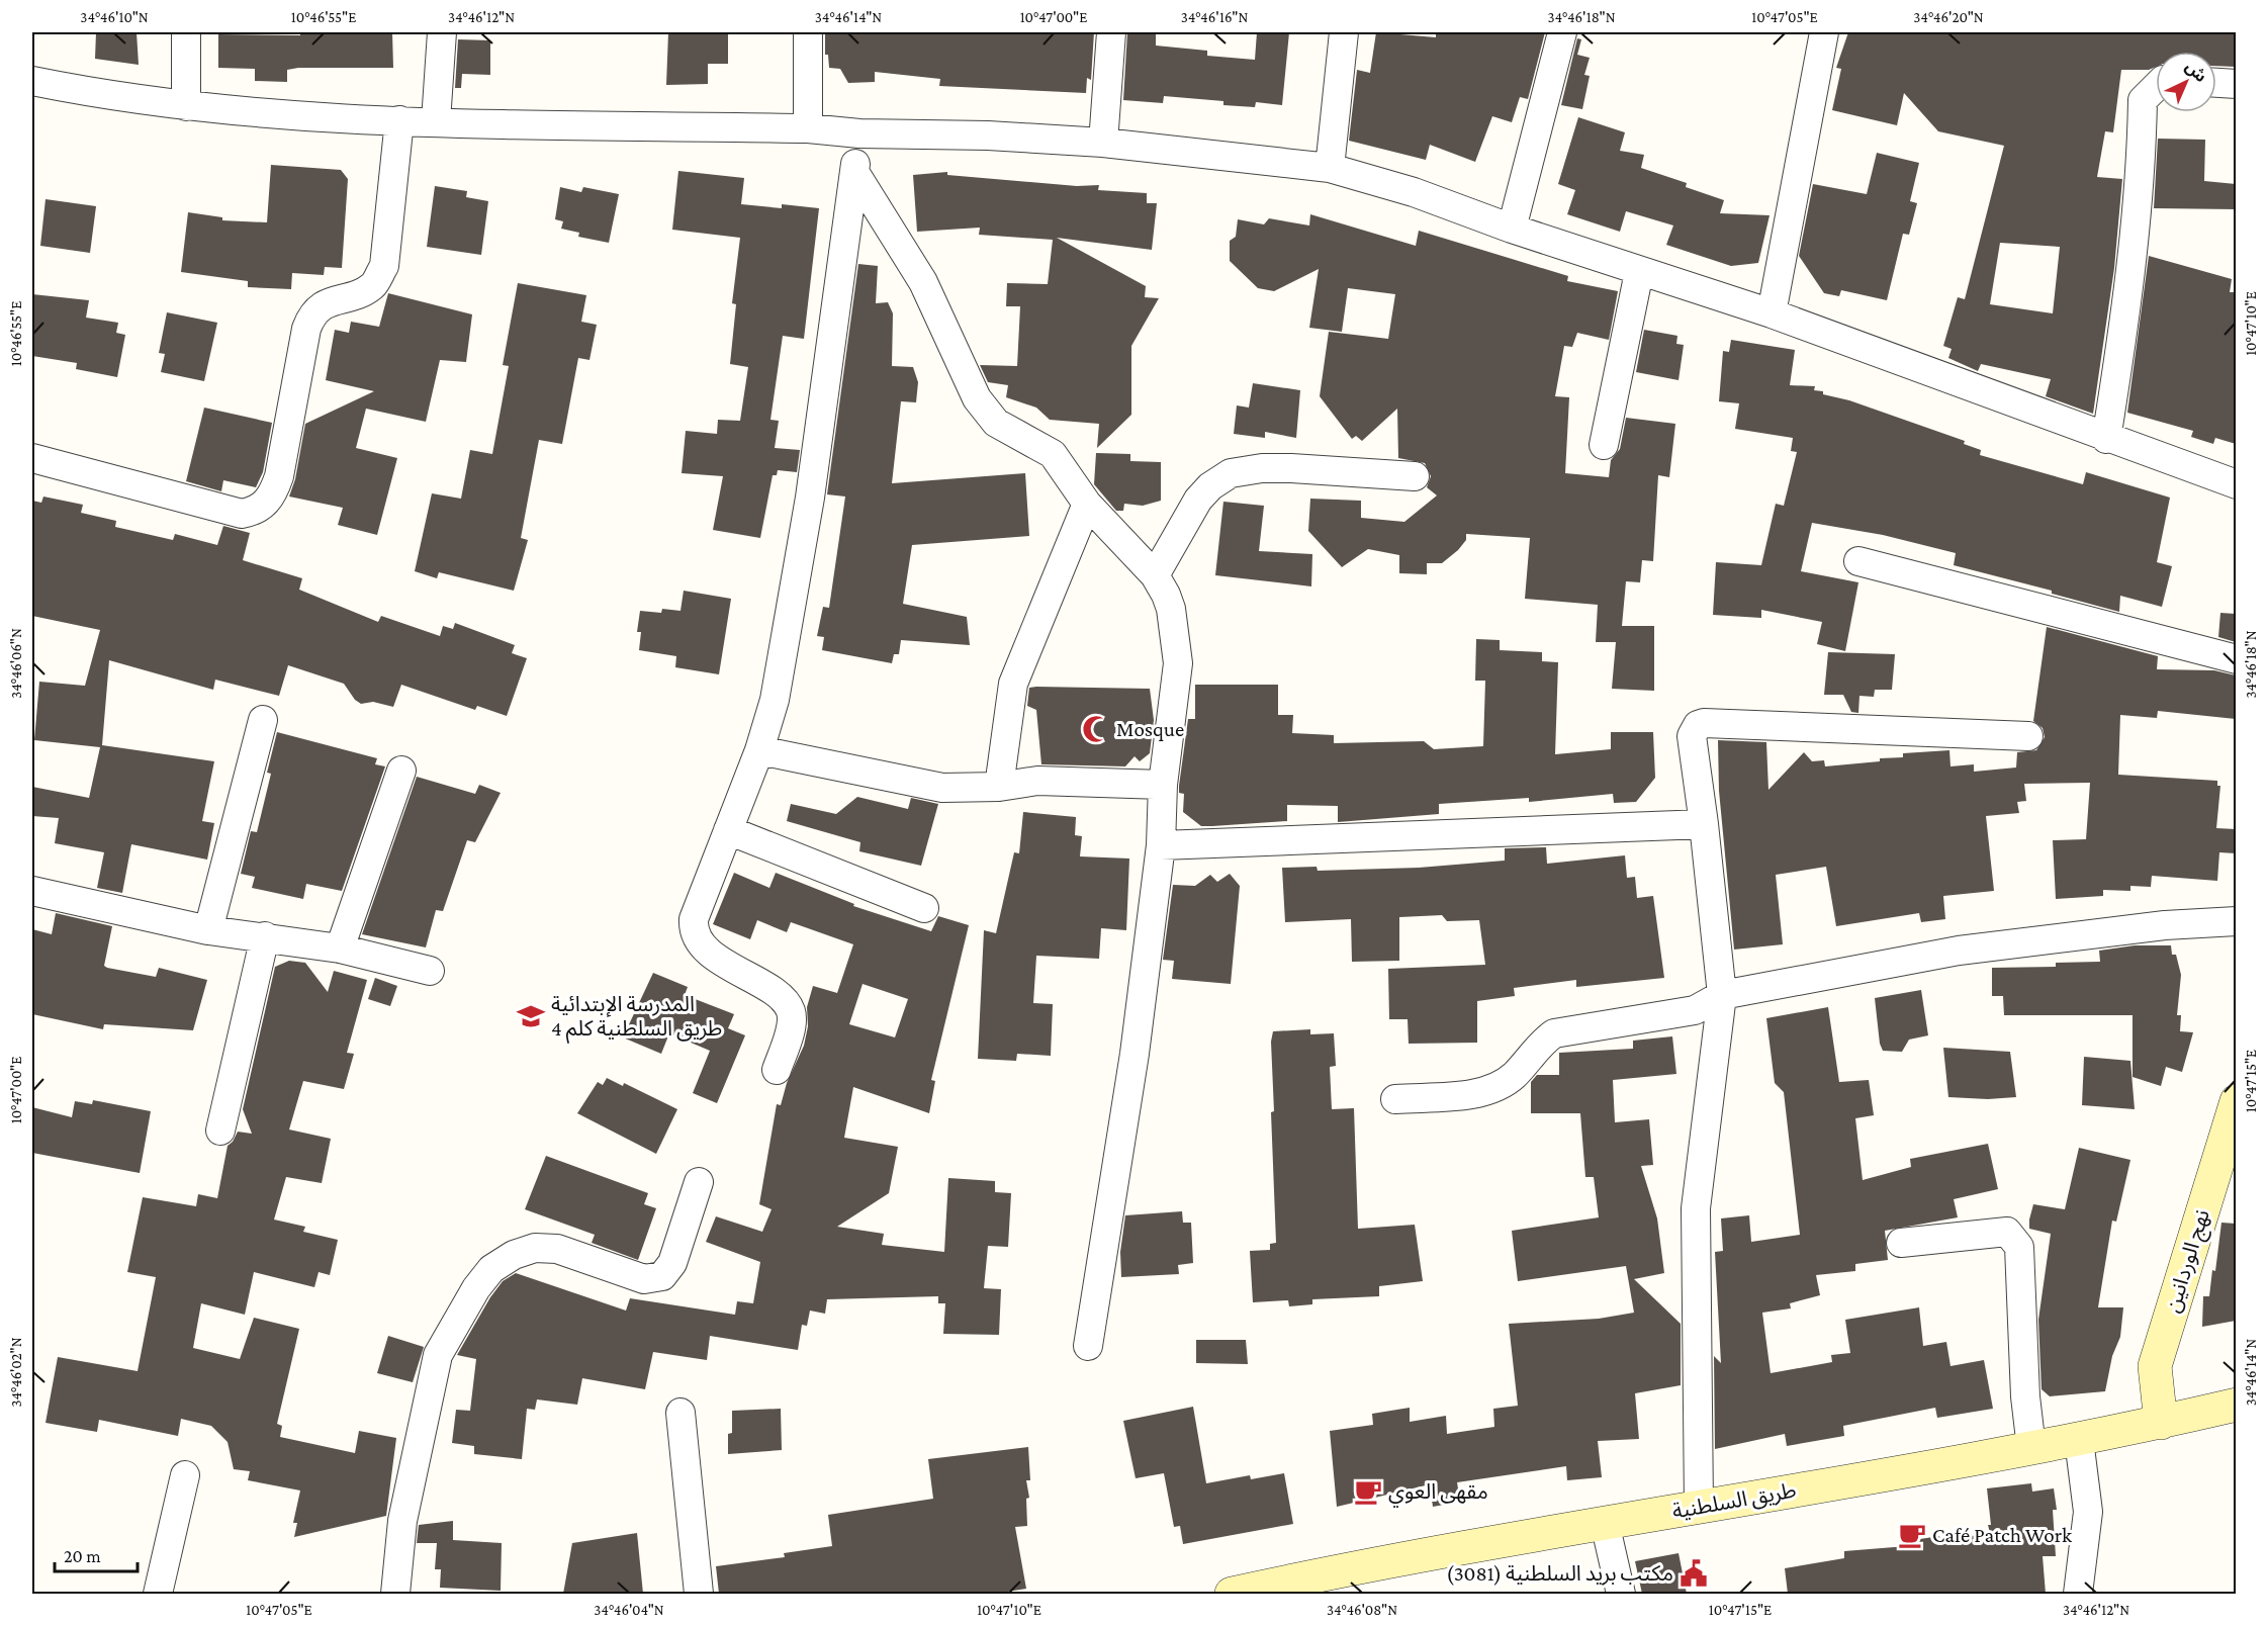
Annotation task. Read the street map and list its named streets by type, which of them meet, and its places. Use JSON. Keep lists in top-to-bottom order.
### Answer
{
  "streets": {
    "main road": ["نهج الوردانين", "طريق السلطنية"]
  },
  "crossings": [
    ["نهج الوردانين", "طريق السلطنية"]
  ],
  "places": {
    "mosque": ["Mosque"],
    "school or university": ["المدرسة الإبتدائية طريق السلطنية كلم 4"],
    "cafe": ["مقهى العوي", "Café Patch Work"],
    "public building": ["مكتب بريد السلطنية (3081)"]
  },
  "scale_bar": "20 m",
  "north": "top right",
  "coordinates": [
    "34°46'10\"N",
    "10°46'55\"E",
    "34°46'12\"N",
    "34°46'14\"N",
    "10°47'00\"E",
    "34°46'16\"N",
    "34°46'18\"N",
    "10°47'05\"E",
    "34°46'20\"N",
    "10°47'10\"E",
    "34°46'06\"N",
    "10°47'15\"E",
    "34°46'02\"N",
    "34°46'04\"N",
    "34°46'08\"N"
  ]
}
